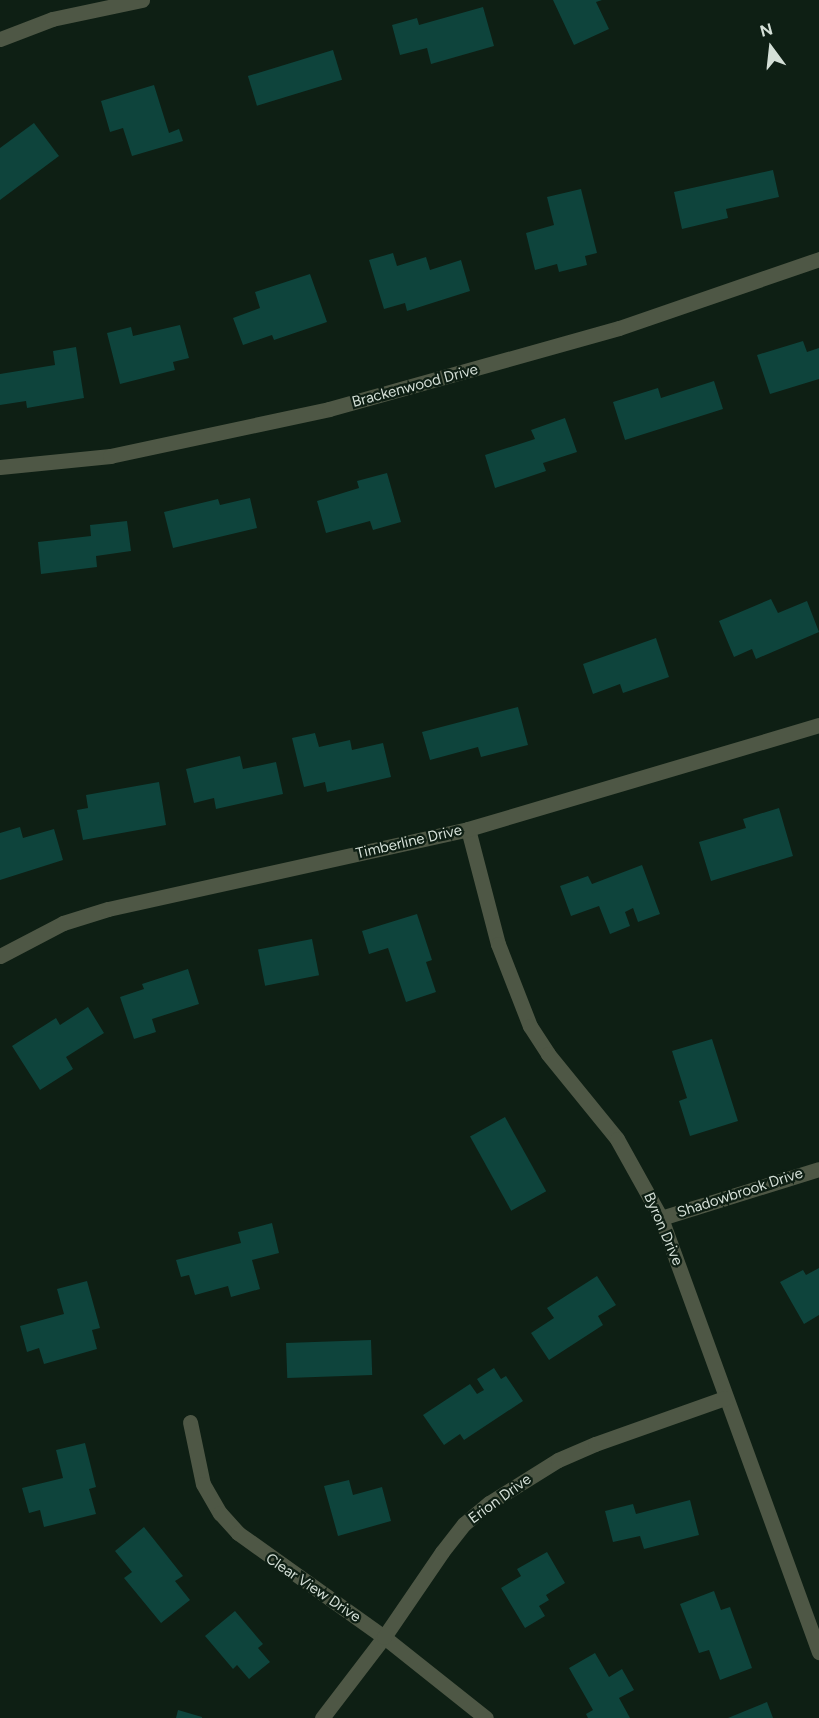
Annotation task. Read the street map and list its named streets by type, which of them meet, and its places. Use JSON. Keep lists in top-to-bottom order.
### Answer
{
  "streets": {
    "street": [
      "Brackenwood Drive",
      "Timberline Drive",
      "Shadowbrook Drive",
      "Byron Drive",
      "Erion Drive",
      "Clear View Drive"
    ]
  },
  "crossings": [
    ["Timberline Drive", "Byron Drive"],
    ["Shadowbrook Drive", "Byron Drive"],
    ["Byron Drive", "Erion Drive"],
    ["Erion Drive", "Clear View Drive"]
  ],
  "north": "top"
}
